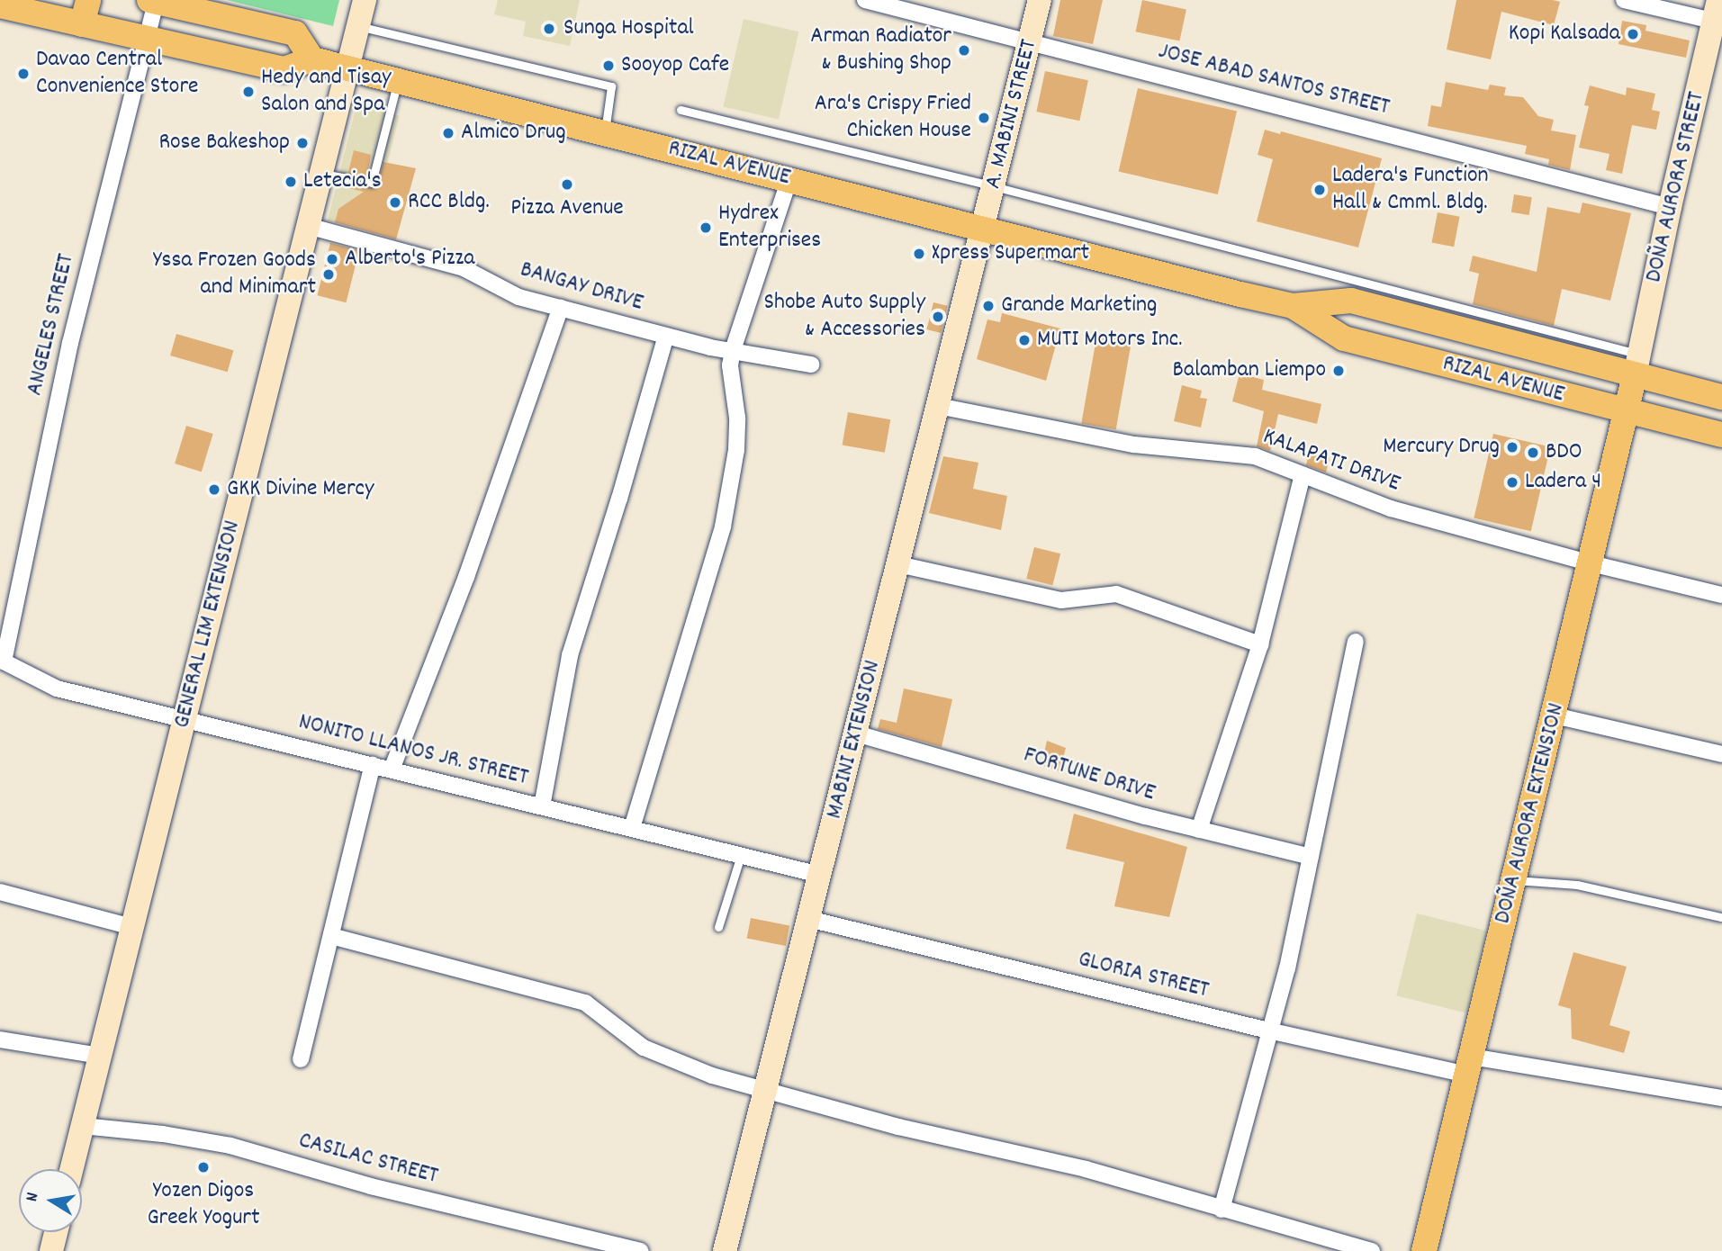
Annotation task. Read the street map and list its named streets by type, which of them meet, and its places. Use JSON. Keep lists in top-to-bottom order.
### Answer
{
  "streets": {
    "main road": ["RIZAL AVENUE", "DOÑA AURORA EXTENSION"],
    "street": [
      "JOSE ABAD SANTOS STREET",
      "A. MABINI STREET",
      "DOÑA AURORA STREET",
      "BANGAY DRIVE",
      "ANGELES STREET",
      "KALAPATI DRIVE",
      "GENERAL LIM EXTENSION",
      "MABINI EXTENSION",
      "NONITO LLANOS JR. STREET",
      "FORTUNE DRIVE",
      "GLORIA STREET",
      "CASILAC STREET"
    ]
  },
  "crossings": [
    ["JOSE ABAD SANTOS STREET", "A. MABINI STREET"],
    ["JOSE ABAD SANTOS STREET", "DOÑA AURORA STREET"],
    ["A. MABINI STREET", "RIZAL AVENUE"],
    ["A. MABINI STREET", "MABINI EXTENSION"],
    ["RIZAL AVENUE", "DOÑA AURORA STREET"],
    ["RIZAL AVENUE", "GENERAL LIM EXTENSION"],
    ["RIZAL AVENUE", "MABINI EXTENSION"],
    ["RIZAL AVENUE", "DOÑA AURORA EXTENSION"],
    ["DOÑA AURORA STREET", "DOÑA AURORA EXTENSION"],
    ["BANGAY DRIVE", "GENERAL LIM EXTENSION"],
    ["ANGELES STREET", "NONITO LLANOS JR. STREET"],
    ["KALAPATI DRIVE", "MABINI EXTENSION"],
    ["KALAPATI DRIVE", "DOÑA AURORA EXTENSION"],
    ["GENERAL LIM EXTENSION", "NONITO LLANOS JR. STREET"],
    ["GENERAL LIM EXTENSION", "CASILAC STREET"],
    ["MABINI EXTENSION", "NONITO LLANOS JR. STREET"],
    ["MABINI EXTENSION", "FORTUNE DRIVE"],
    ["MABINI EXTENSION", "GLORIA STREET"],
    ["DOÑA AURORA EXTENSION", "GLORIA STREET"]
  ],
  "places": [
    "Sunga Hospital",
    "Kopi Kalsada",
    "Arman Radiator & Bushing Shop",
    "Sooyop Cafe",
    "Davao Central Convenience Store",
    "Hedy and Tisay Salon and Spa",
    "Ara's Crispy Fried Chicken House",
    "Almico Drug",
    "Rose Bakeshop",
    "Letecia's",
    "Pizza Avenue",
    "Ladera's Function Hall & Cmml. Bldg.",
    "RCC Bldg.",
    "Hydrex Enterprises",
    "Xpress Supermart",
    "Alberto's Pizza",
    "Yssa Frozen Goods and Minimart",
    "Grande Marketing",
    "Shobe Auto Supply & Accessories",
    "MUTI Motors Inc.",
    "Balamban Liempo",
    "Mercury Drug",
    "BDO",
    "Ladera 4",
    "GKK Divine Mercy",
    "Yozen Digos Greek Yogurt"
  ],
  "north": "left"
}
